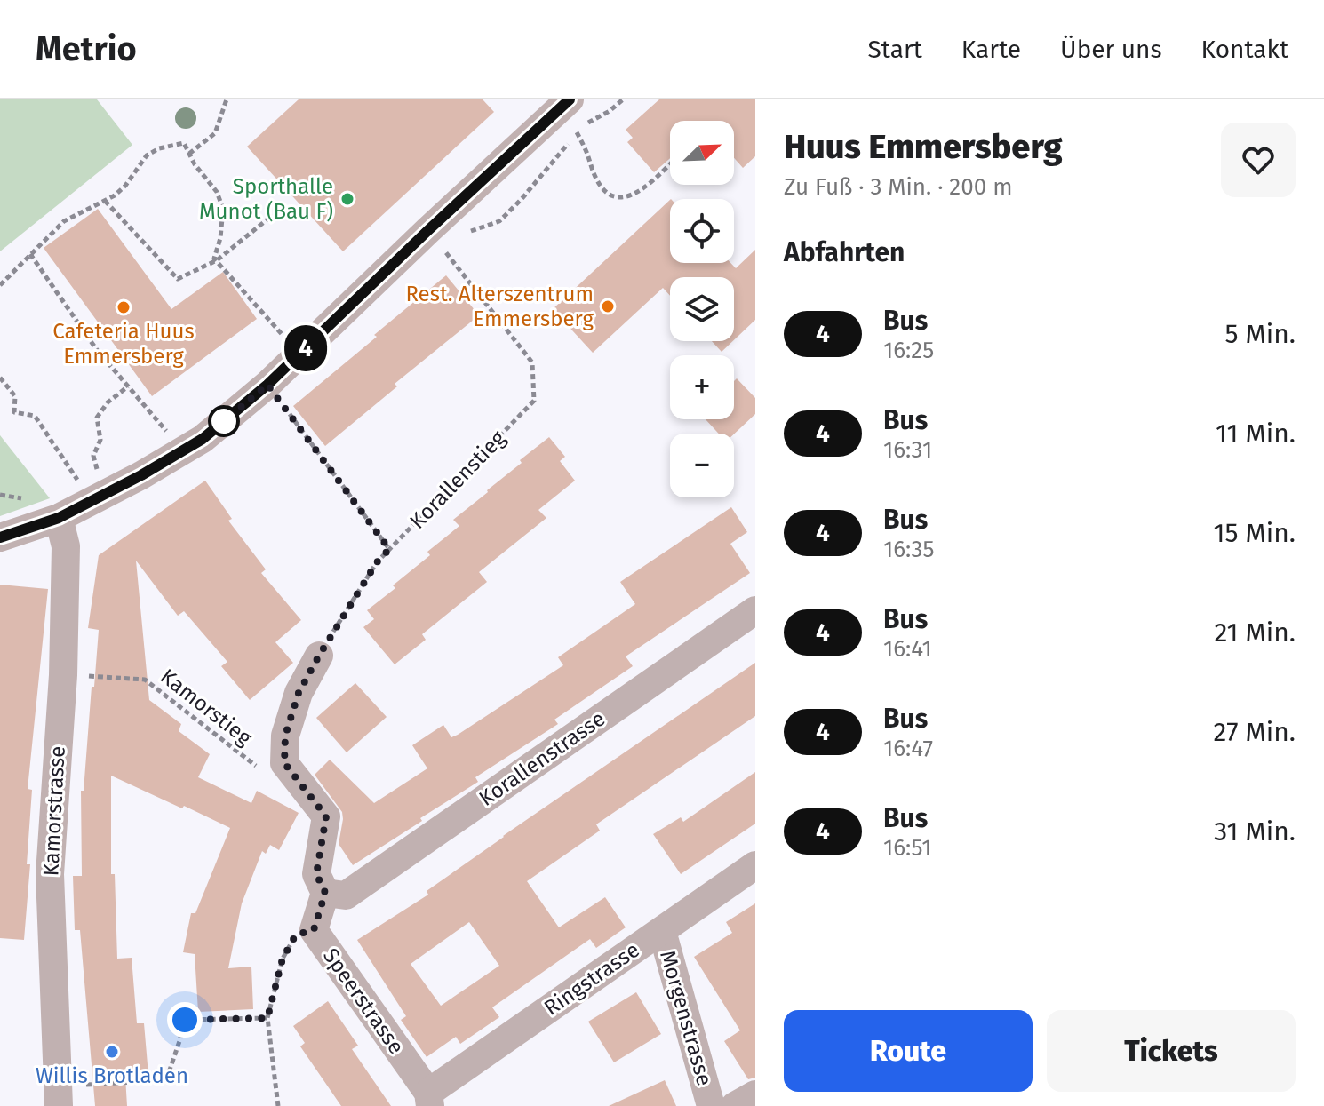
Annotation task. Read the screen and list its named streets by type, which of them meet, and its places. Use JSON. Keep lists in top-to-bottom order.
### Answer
{
  "streets": {
    "street": [
      "Korallenstrasse",
      "Kamorstrasse",
      "Ringstrasse",
      "Speerstrasse",
      "Morgenstrasse"
    ],
    "path": ["Korallenstieg", "Kamorstieg"]
  },
  "crossings": [
    ["Kamorstieg", "Kamorstrasse"],
    ["Korallenstrasse", "Speerstrasse"],
    ["Ringstrasse", "Speerstrasse"],
    ["Ringstrasse", "Morgenstrasse"]
  ],
  "places": [
    "Sporthalle Munot (Bau F)",
    "Rest. Alterszentrum Emmersberg",
    "Cafeteria Huus Emmersberg",
    "Willis Brotladen"
  ],
  "lines": ["bus line 4"],
  "north": "top right",
  "page": {
    "header": "Metrio",
    "nav": [
      "Start",
      "Karte",
      "Über uns",
      "Kontakt"
    ],
    "on_map": "4",
    "heading": [
      ["Huus Emmersberg", "Zu Fuß · 3 Min. · 200 m"],
      "Abfahrten"
    ],
    "map_buttons": ["+", "−"],
    "list": [
      {
        "mark": "4",
        "name": "Bus",
        "note": "16:25",
        "value": "5 Min."
      },
      {
        "mark": "4",
        "name": "Bus",
        "note": "16:31",
        "value": "11 Min."
      },
      {
        "mark": "4",
        "name": "Bus",
        "note": "16:35",
        "value": "15 Min."
      },
      {
        "mark": "4",
        "name": "Bus",
        "note": "16:41",
        "value": "21 Min."
      },
      {
        "mark": "4",
        "name": "Bus",
        "note": "16:47",
        "value": "27 Min."
      },
      {
        "mark": "4",
        "name": "Bus",
        "note": "16:51",
        "value": "31 Min."
      }
    ],
    "buttons": ["Route", "Tickets"]
  }
}
